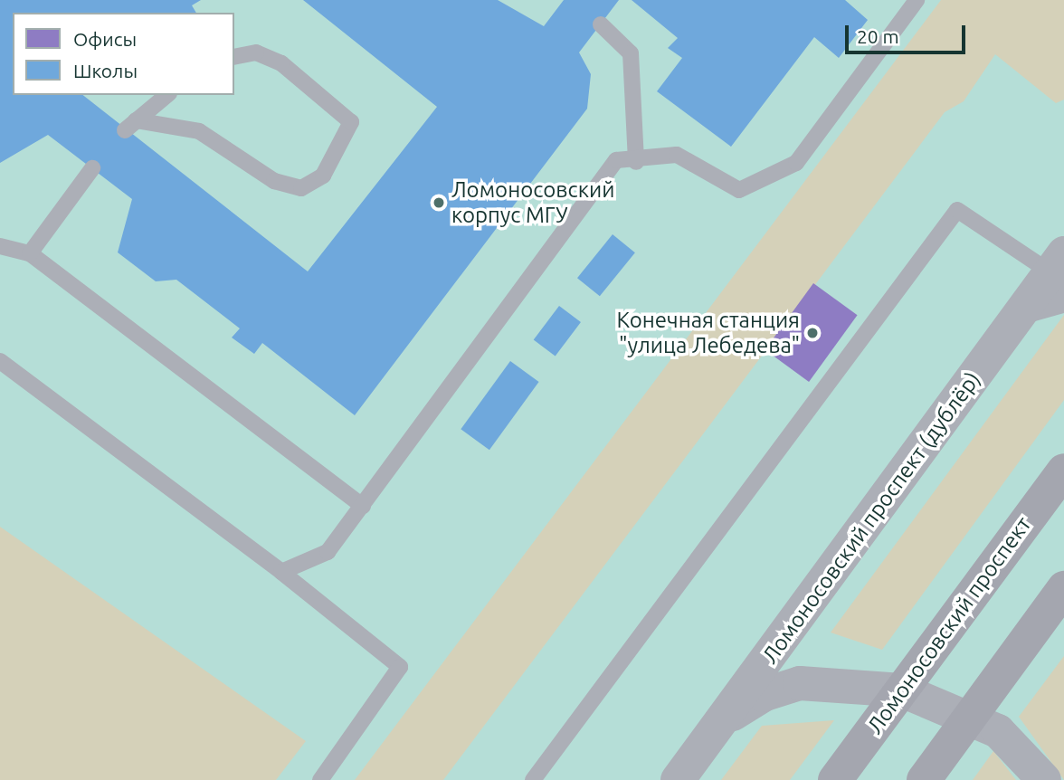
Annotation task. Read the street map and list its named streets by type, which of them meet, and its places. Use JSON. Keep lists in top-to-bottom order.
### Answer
{
  "streets": {
    "main road": ["Ломоносовский проспект"],
    "street": ["Ломоносовский проспект (дублёр)"]
  },
  "places": ["Ломоносовский корпус МГУ", "Конечная станция \"улица Лебедева\""],
  "legend": ["Офисы", "Школы"],
  "scale_bar": "20 m"
}
